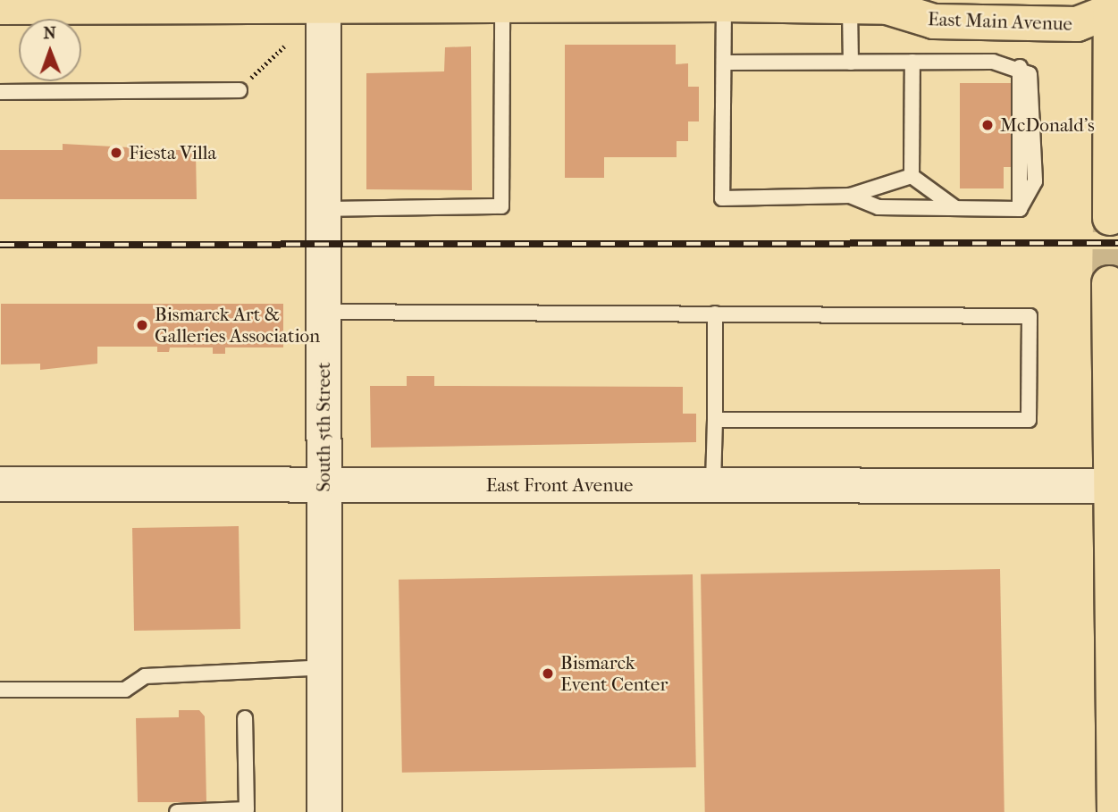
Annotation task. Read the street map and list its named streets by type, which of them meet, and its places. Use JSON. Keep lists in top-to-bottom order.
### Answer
{
  "streets": {
    "main road": ["East Main Avenue"],
    "street": ["South 5th Street", "East Front Avenue"]
  },
  "crossings": [
    ["East Main Avenue", "South 5th Street"],
    ["South 5th Street", "East Front Avenue"]
  ],
  "places": [
    "McDonald's",
    "Fiesta Villa",
    "Bismarck Art & Galleries Association",
    "Bismarck Event Center"
  ],
  "north": "top"
}
